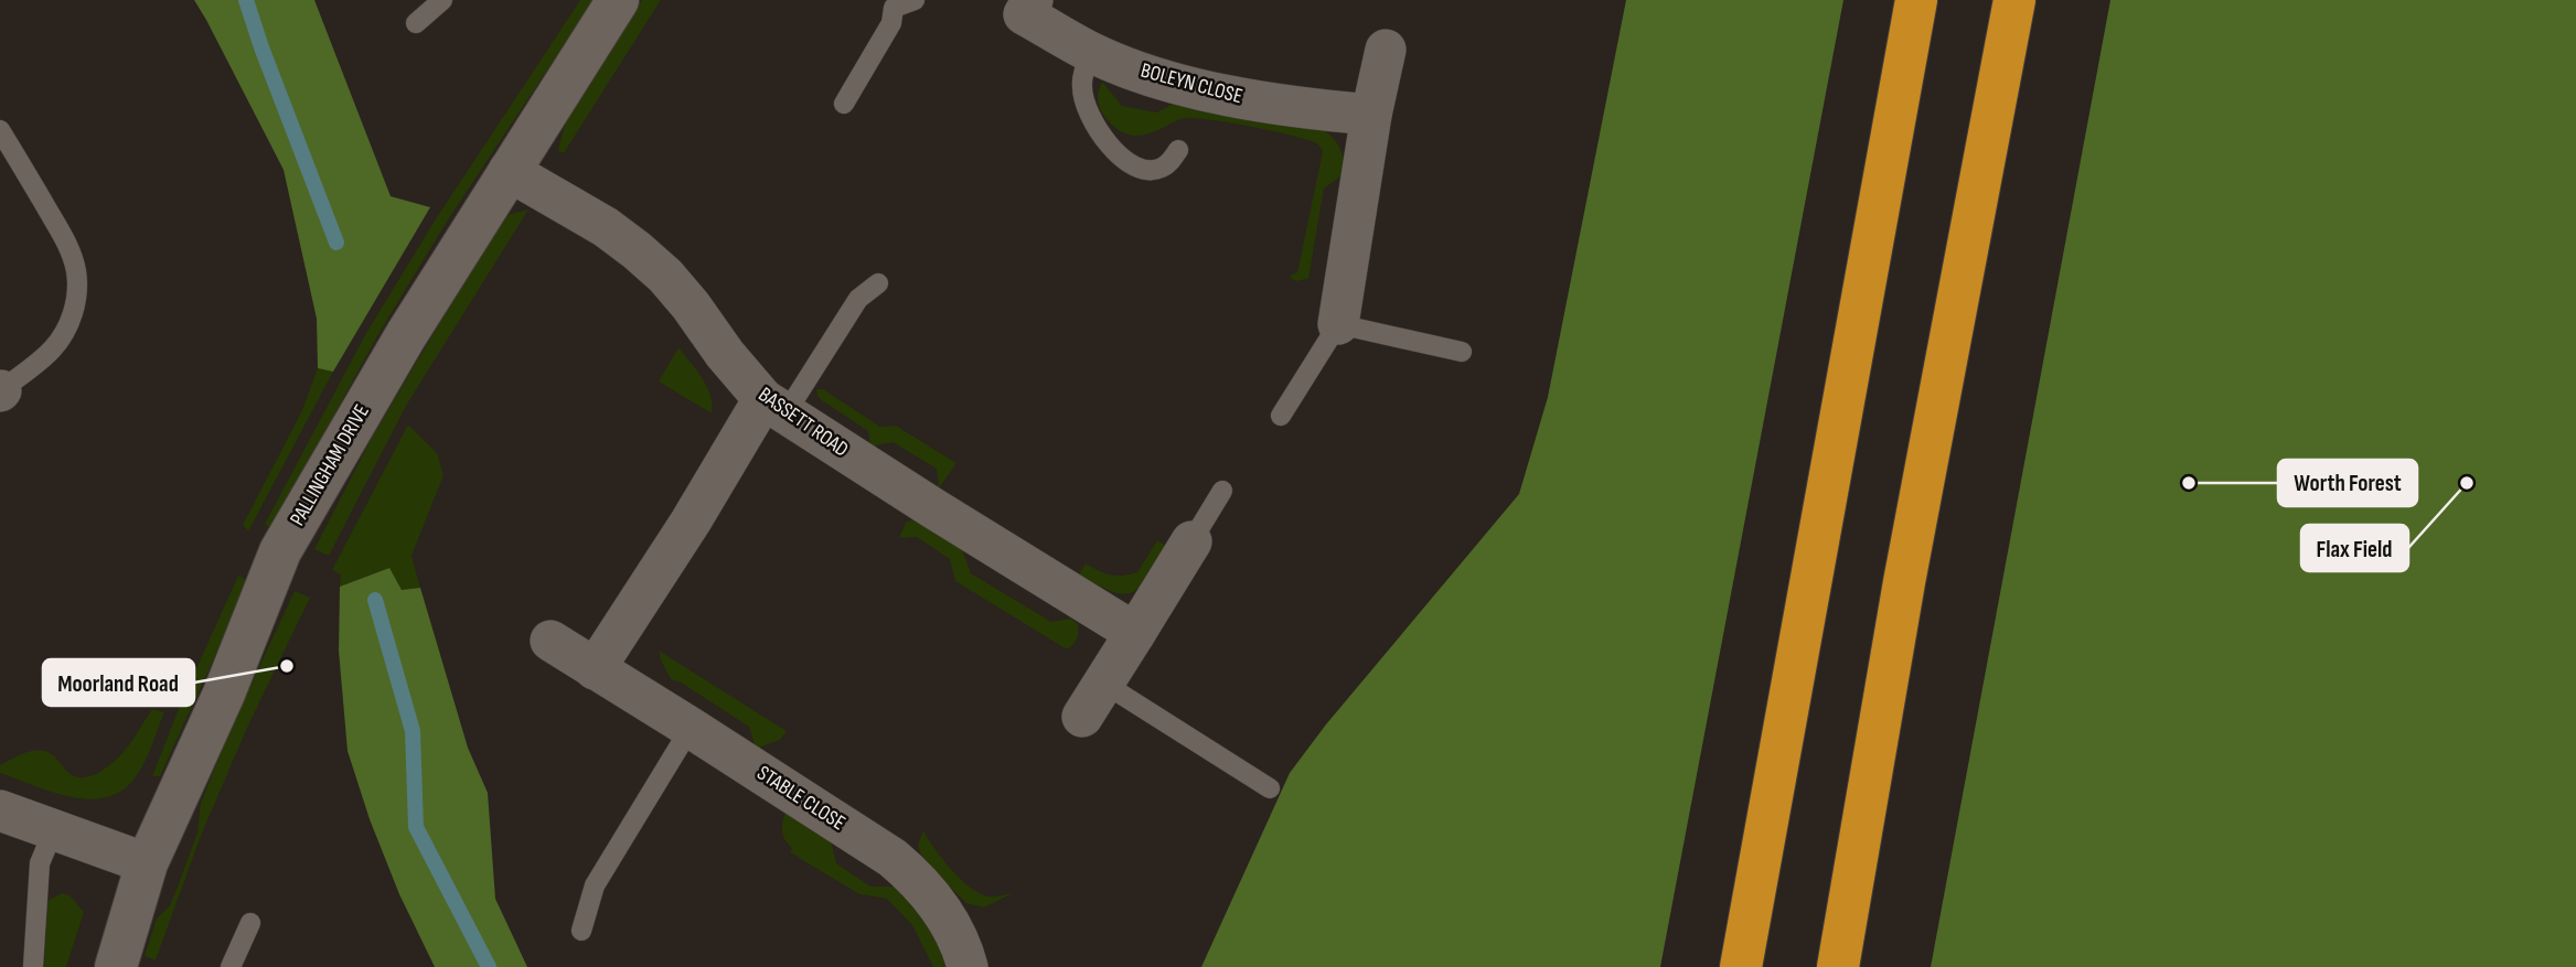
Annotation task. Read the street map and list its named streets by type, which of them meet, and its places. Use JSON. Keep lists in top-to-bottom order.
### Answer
{
  "streets": {
    "street": [
      "BOLEYN CLOSE",
      "BASSETT ROAD",
      "PALLINGHAM DRIVE",
      "STABLE CLOSE"
    ]
  },
  "crossings": [
    ["BASSETT ROAD", "PALLINGHAM DRIVE"]
  ],
  "places": ["Worth Forest", "Flax Field", "Moorland Road"]
}
